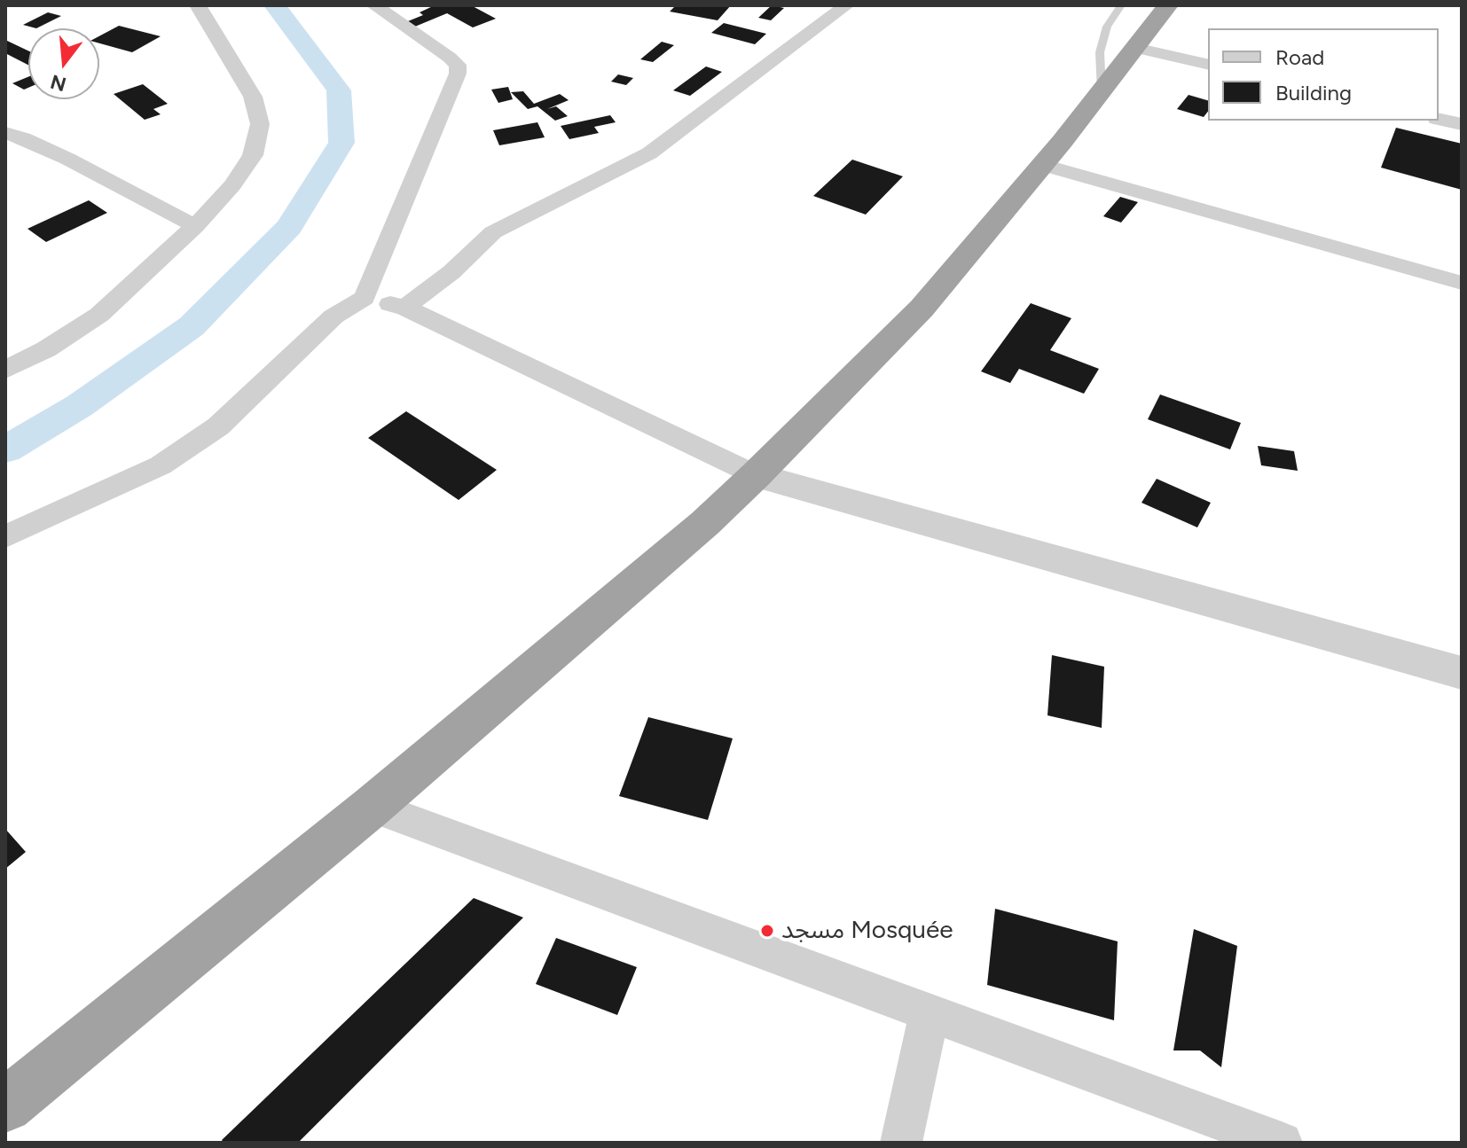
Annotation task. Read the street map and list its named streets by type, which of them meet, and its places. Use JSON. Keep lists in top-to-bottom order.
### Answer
{
  "places": ["مسجد Mosquée"],
  "legend": ["Road", "Building"],
  "north": "bottom"
}
